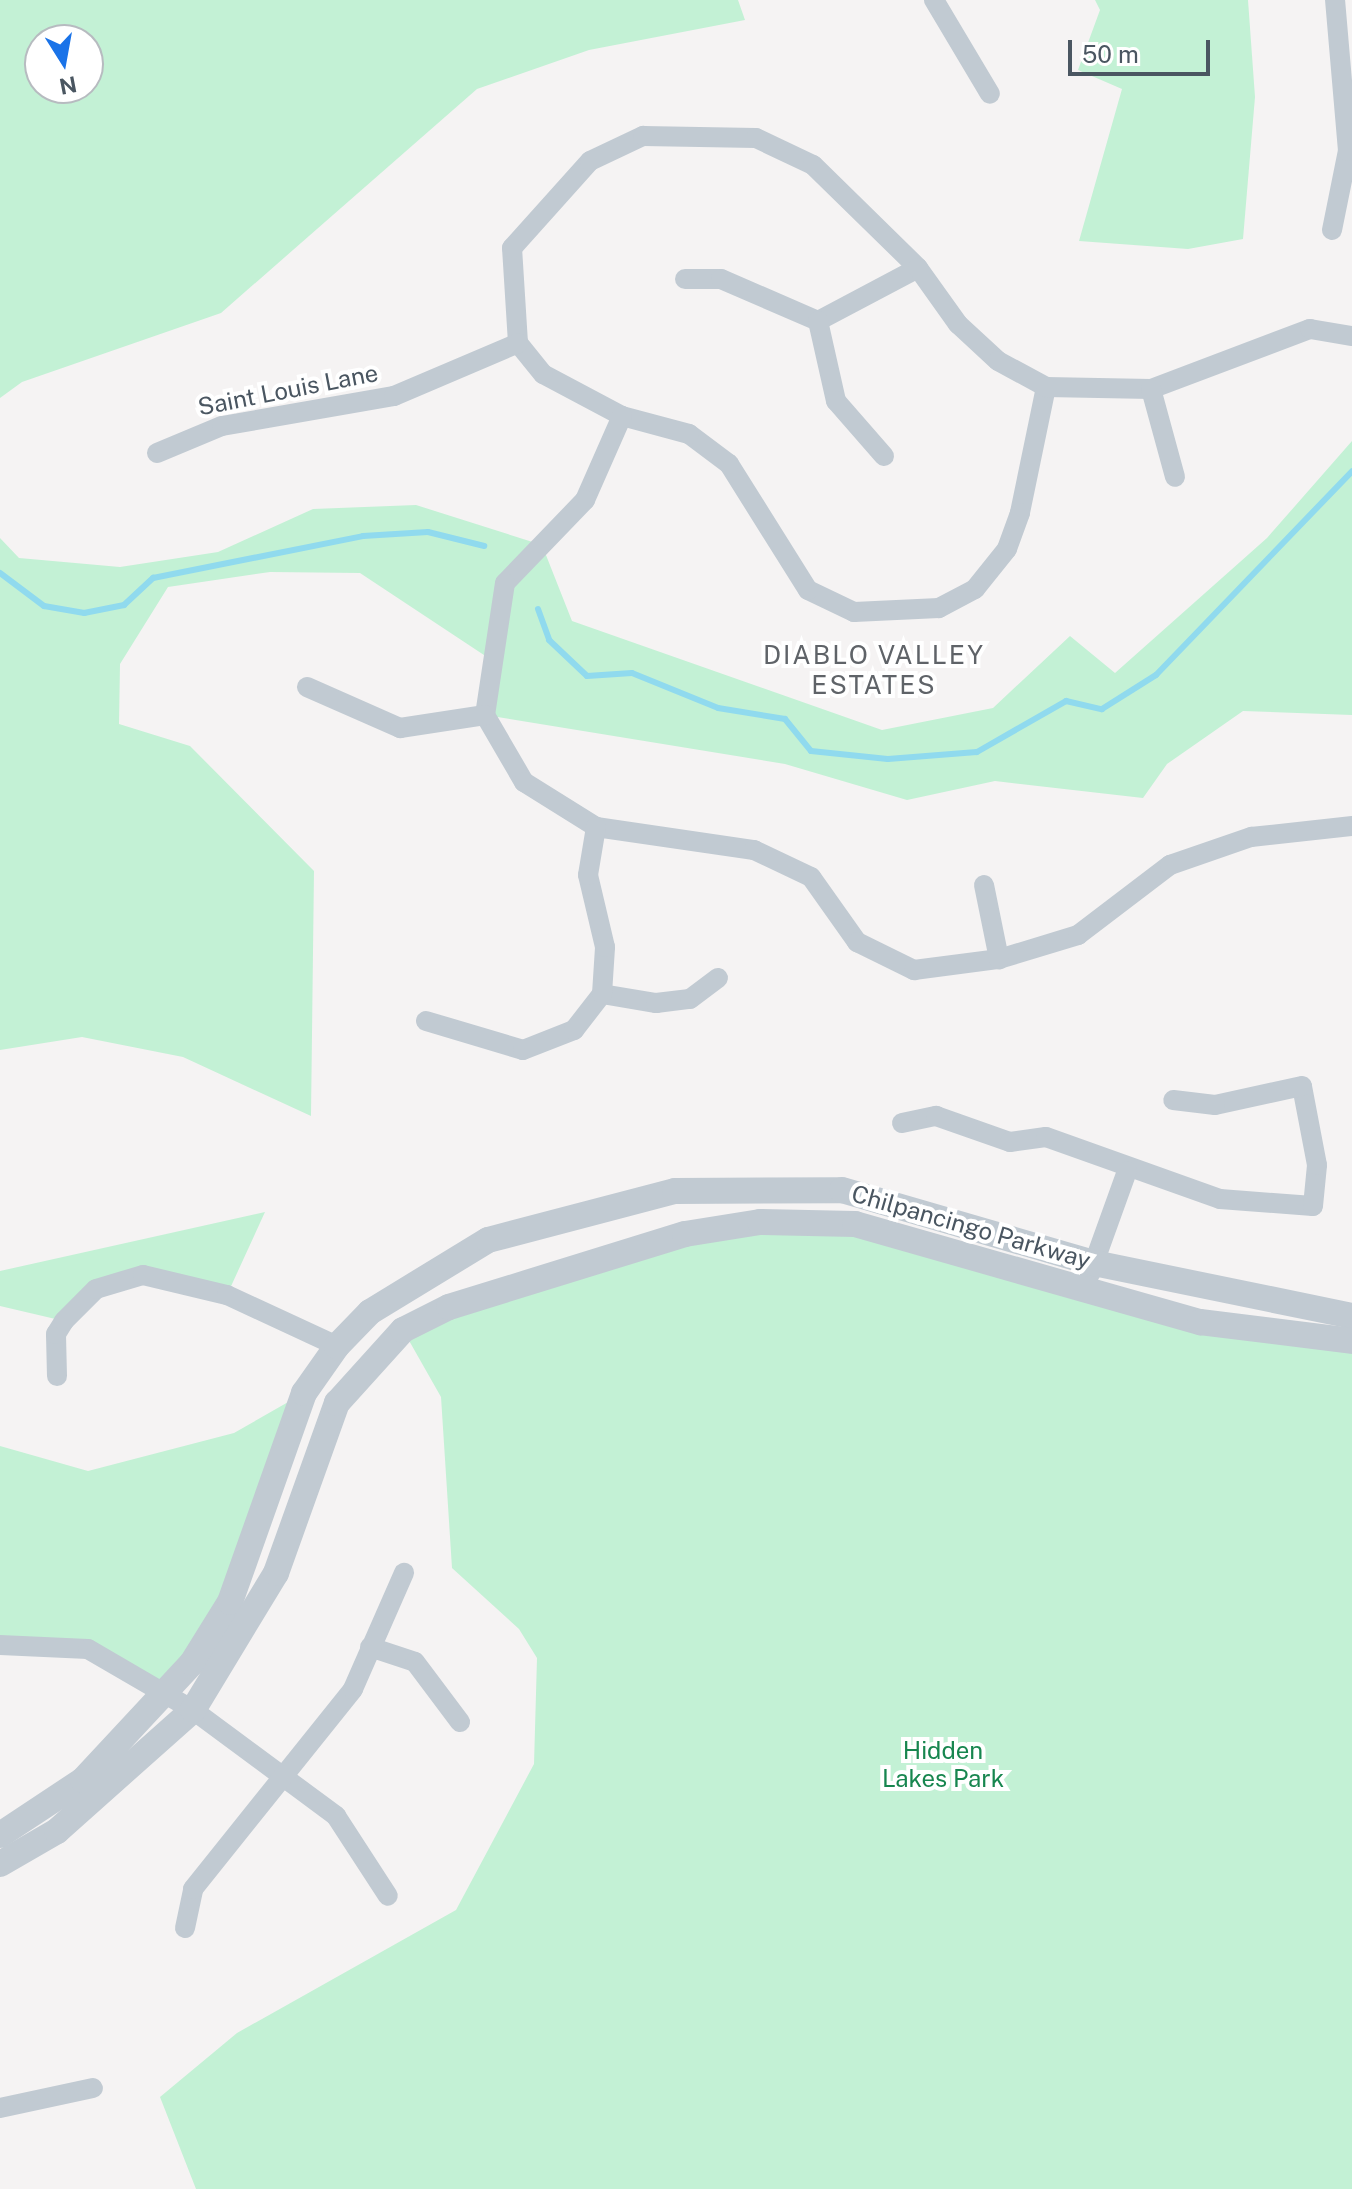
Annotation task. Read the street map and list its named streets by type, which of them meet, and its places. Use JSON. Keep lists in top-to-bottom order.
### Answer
{
  "streets": {
    "street": ["Saint Louis Lane", "Chilpancingo Parkway"]
  },
  "districts": ["DIABLO VALLEY ESTATES"],
  "parks": ["Hidden Lakes Park"],
  "scale_bar": "50 m",
  "north": "bottom"
}
